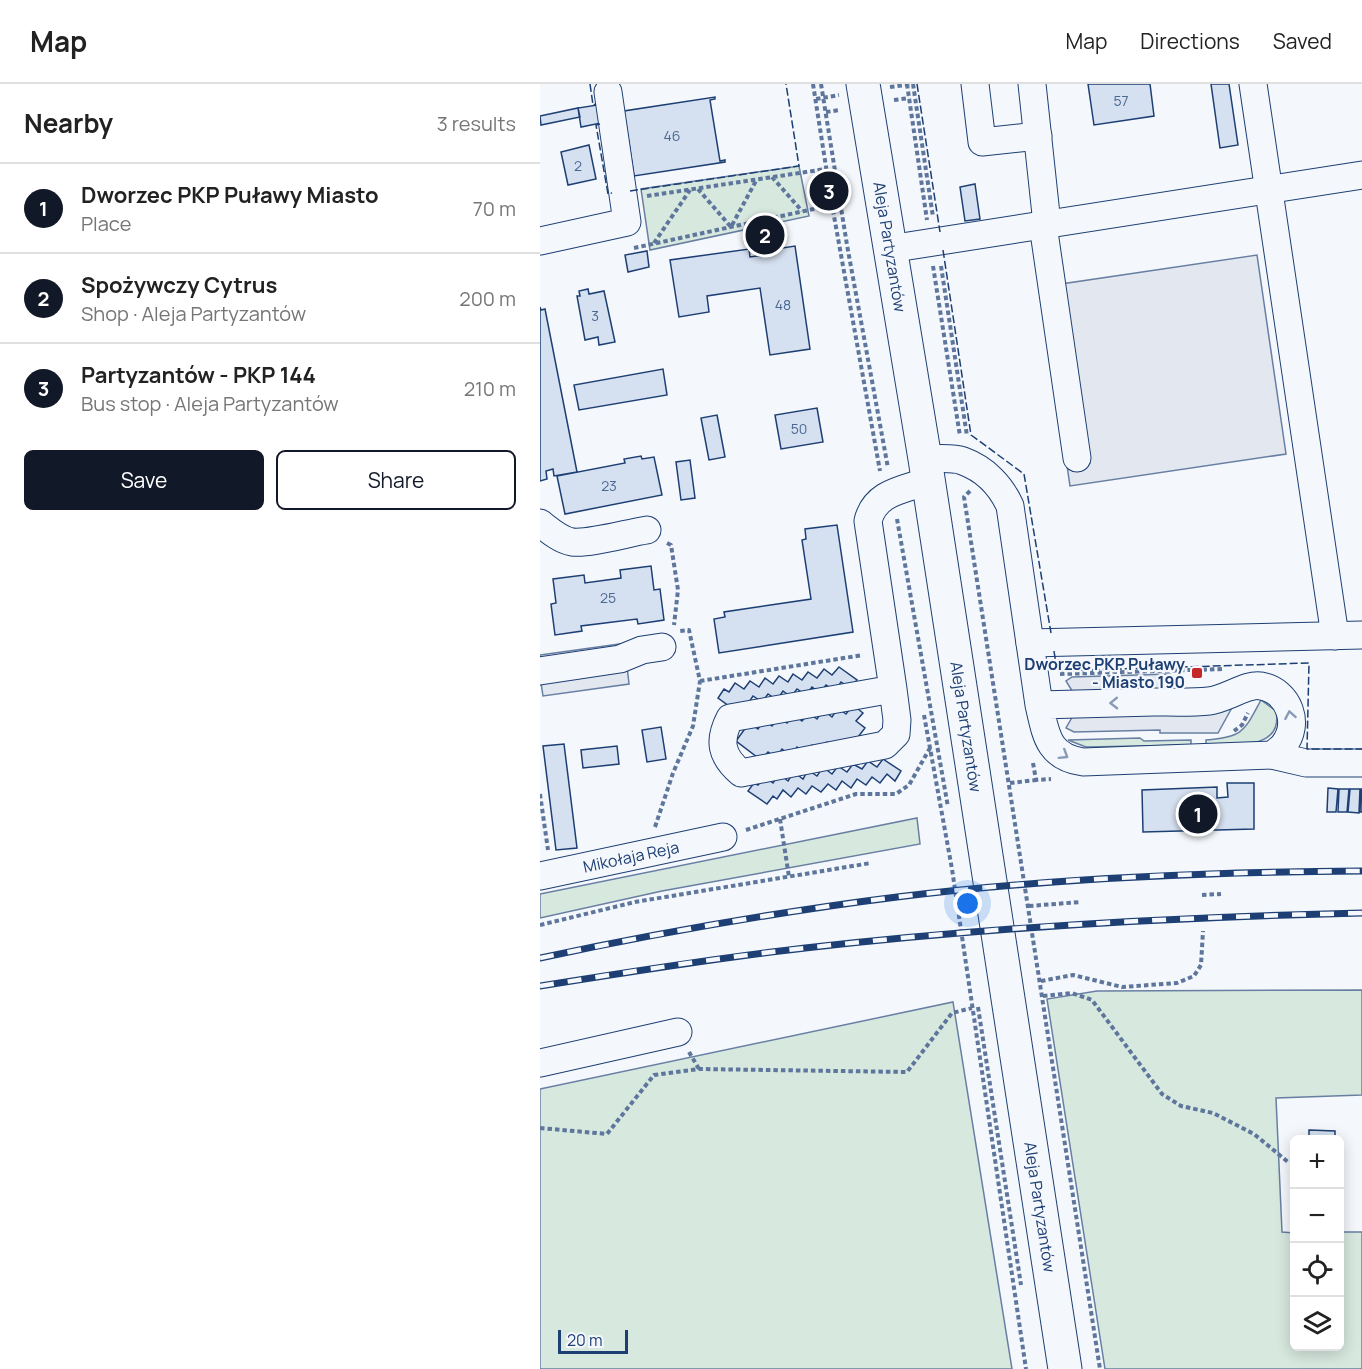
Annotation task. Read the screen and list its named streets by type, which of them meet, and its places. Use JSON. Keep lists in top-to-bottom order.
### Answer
{
  "streets": {
    "main road": ["Aleja Partyzantów"],
    "street": ["Mikołaja Reja"]
  },
  "places": {
    "transit": ["Dworzec PKP Puławy - Miasto 190"]
  },
  "house_numbers": [
    "57",
    "46",
    "2",
    "48",
    "3",
    "50",
    "23",
    "25"
  ],
  "scale_bar": "20 m",
  "page": {
    "header": "Map",
    "nav": ["Map", "Directions", "Saved"],
    "heading": ["Nearby", "3 results"],
    "list": [
      {
        "mark": "1",
        "name": "Dworzec PKP Puławy Miasto",
        "note": "Place",
        "value": "70 m"
      },
      {
        "mark": "2",
        "name": "Spożywczy Cytrus",
        "note": "Shop · Aleja Partyzantów",
        "value": "200 m"
      },
      {
        "mark": "3",
        "name": "Partyzantów - PKP 144",
        "note": "Bus stop · Aleja Partyzantów",
        "value": "210 m"
      }
    ],
    "pins": ["3", "2", "1"],
    "buttons": ["Save", "Share"],
    "map_buttons": ["+", "−"],
    "scale": "20 m"
  }
}
